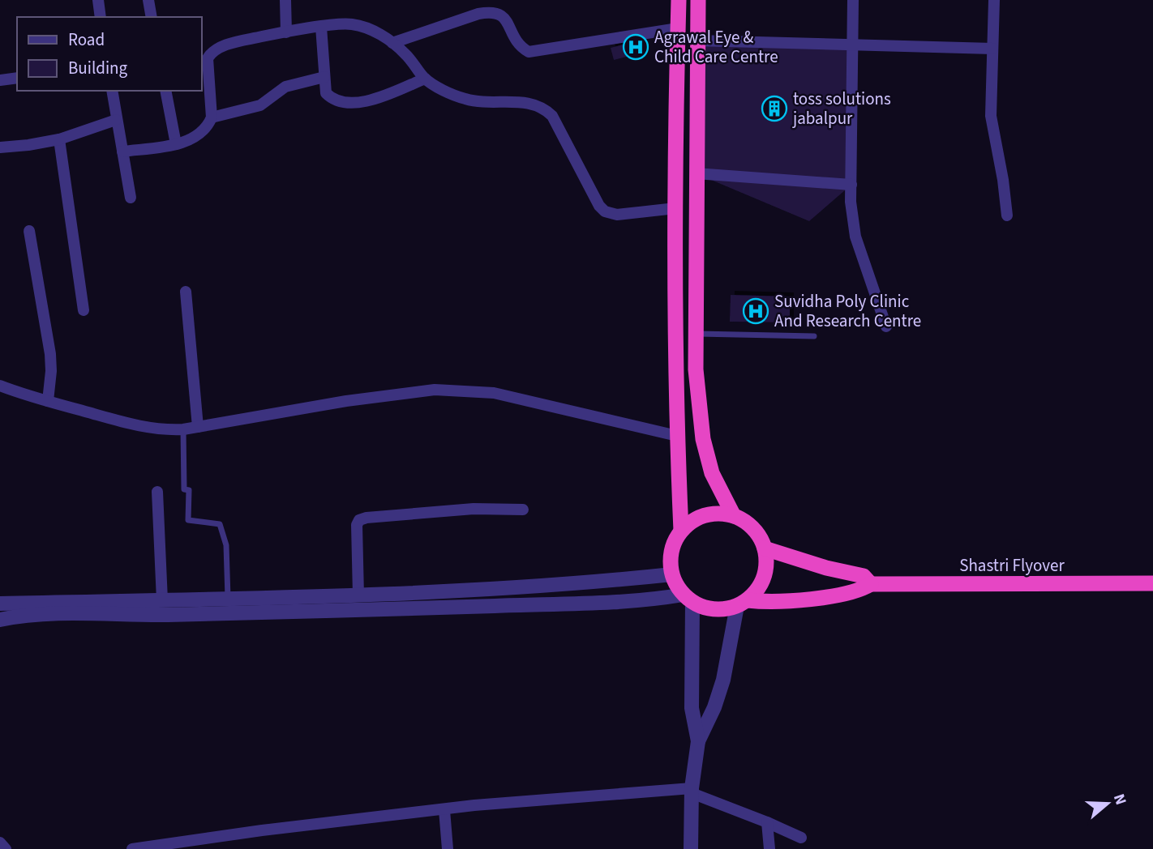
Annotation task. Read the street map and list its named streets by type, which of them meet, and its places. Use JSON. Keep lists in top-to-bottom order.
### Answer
{
  "streets": {
    "highway": ["Shastri Flyover"]
  },
  "places": {
    "hospital": ["Agrawal Eye & Child Care Centre", "Suvidha Poly Clinic And Research Centre"],
    "building": ["toss solutions jabalpur"]
  },
  "legend": ["Road", "Building"],
  "north": "right"
}
